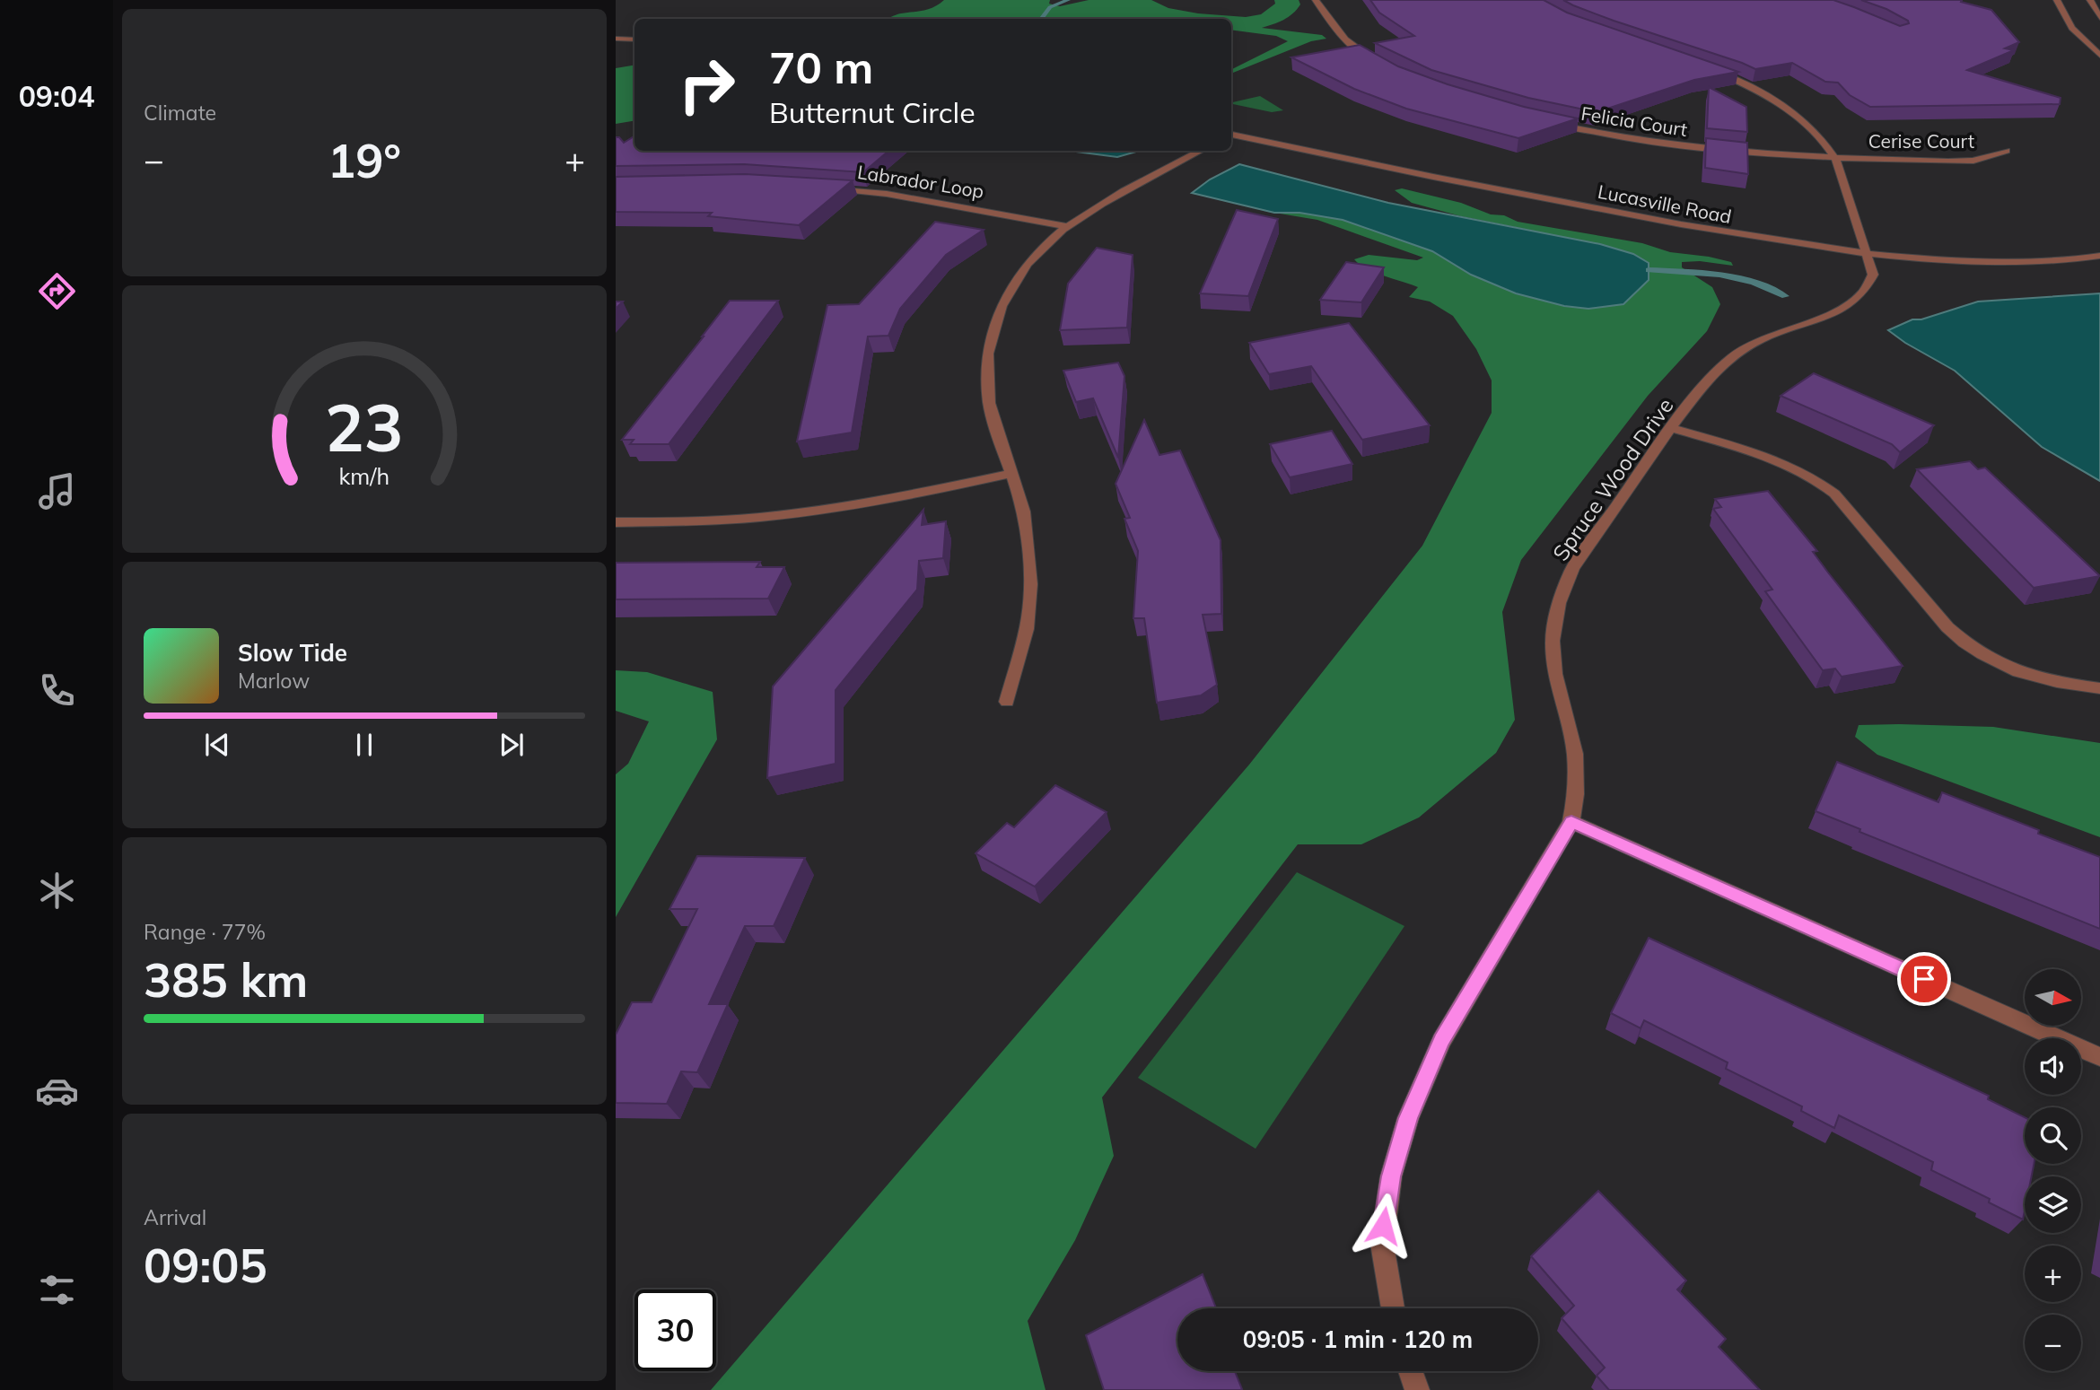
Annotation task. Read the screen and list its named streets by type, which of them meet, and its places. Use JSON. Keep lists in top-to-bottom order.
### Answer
{
  "streets": {
    "street": [
      "Felicia Court",
      "Cerise Court",
      "Labrador Loop",
      "Lucasville Road",
      "Spruce Wood Drive"
    ]
  },
  "crossings": [
    ["Felicia Court", "Cerise Court"],
    ["Lucasville Road", "Spruce Wood Drive"]
  ],
  "north": "right",
  "page": {
    "tabs": "09:04",
    "tile": [
      "Climate",
      ["Range · 77%", "385 km"],
      ["Arrival", "09:05"]
    ],
    "turn": ["70 m", "Butternut Circle"],
    "heat": ["−", "19°", "+"],
    "song": ["Slow Tide", "Marlow"],
    "map_buttons": ["+", "−"],
    "limit": "30",
    "trip": "09:05 · 1 min · 120 m",
    "gauge": ["23", "km/h"]
  }
}
